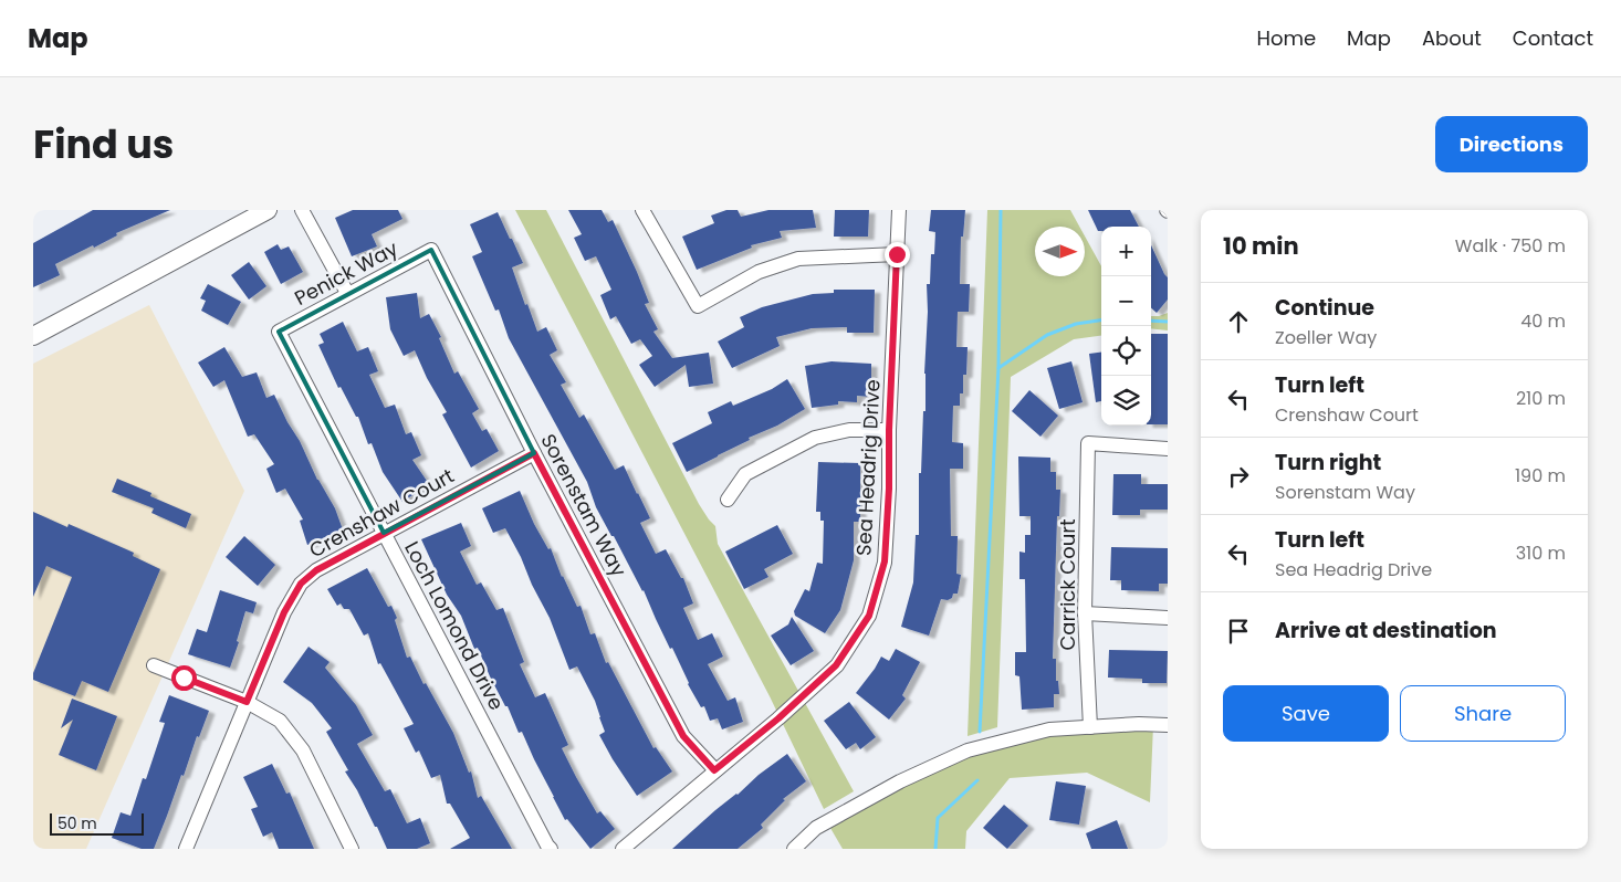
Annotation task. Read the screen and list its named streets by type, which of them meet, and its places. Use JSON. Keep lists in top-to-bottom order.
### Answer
{
  "streets": {
    "street": [
      "Penick Way",
      "Sea Headrig Drive",
      "Sorenstam Way",
      "Crenshaw Court",
      "Carrick Court",
      "Loch Lomond Drive"
    ]
  },
  "crossings": [
    ["Penick Way", "Sorenstam Way"],
    ["Penick Way", "Loch Lomond Drive"],
    ["Sea Headrig Drive", "Sorenstam Way"],
    ["Sorenstam Way", "Crenshaw Court"],
    ["Crenshaw Court", "Loch Lomond Drive"]
  ],
  "scale_bar": "50 m",
  "north": "right",
  "page": {
    "header": "Map",
    "nav": [
      "Home",
      "Map",
      "About",
      "Contact"
    ],
    "title": "Find us",
    "buttons": [
      "Directions",
      ["Save", "Share"]
    ],
    "heading": ["10 min", "Walk · 750 m"],
    "map_buttons": ["+", "−"],
    "list": [
      ["Continue", "Zoeller Way", "40 m"],
      ["Turn left", "Crenshaw Court", "210 m"],
      ["Turn right", "Sorenstam Way", "190 m"],
      ["Turn left", "Sea Headrig Drive", "310 m"],
      "Arrive at destination"
    ],
    "scale": "50 m"
  }
}
